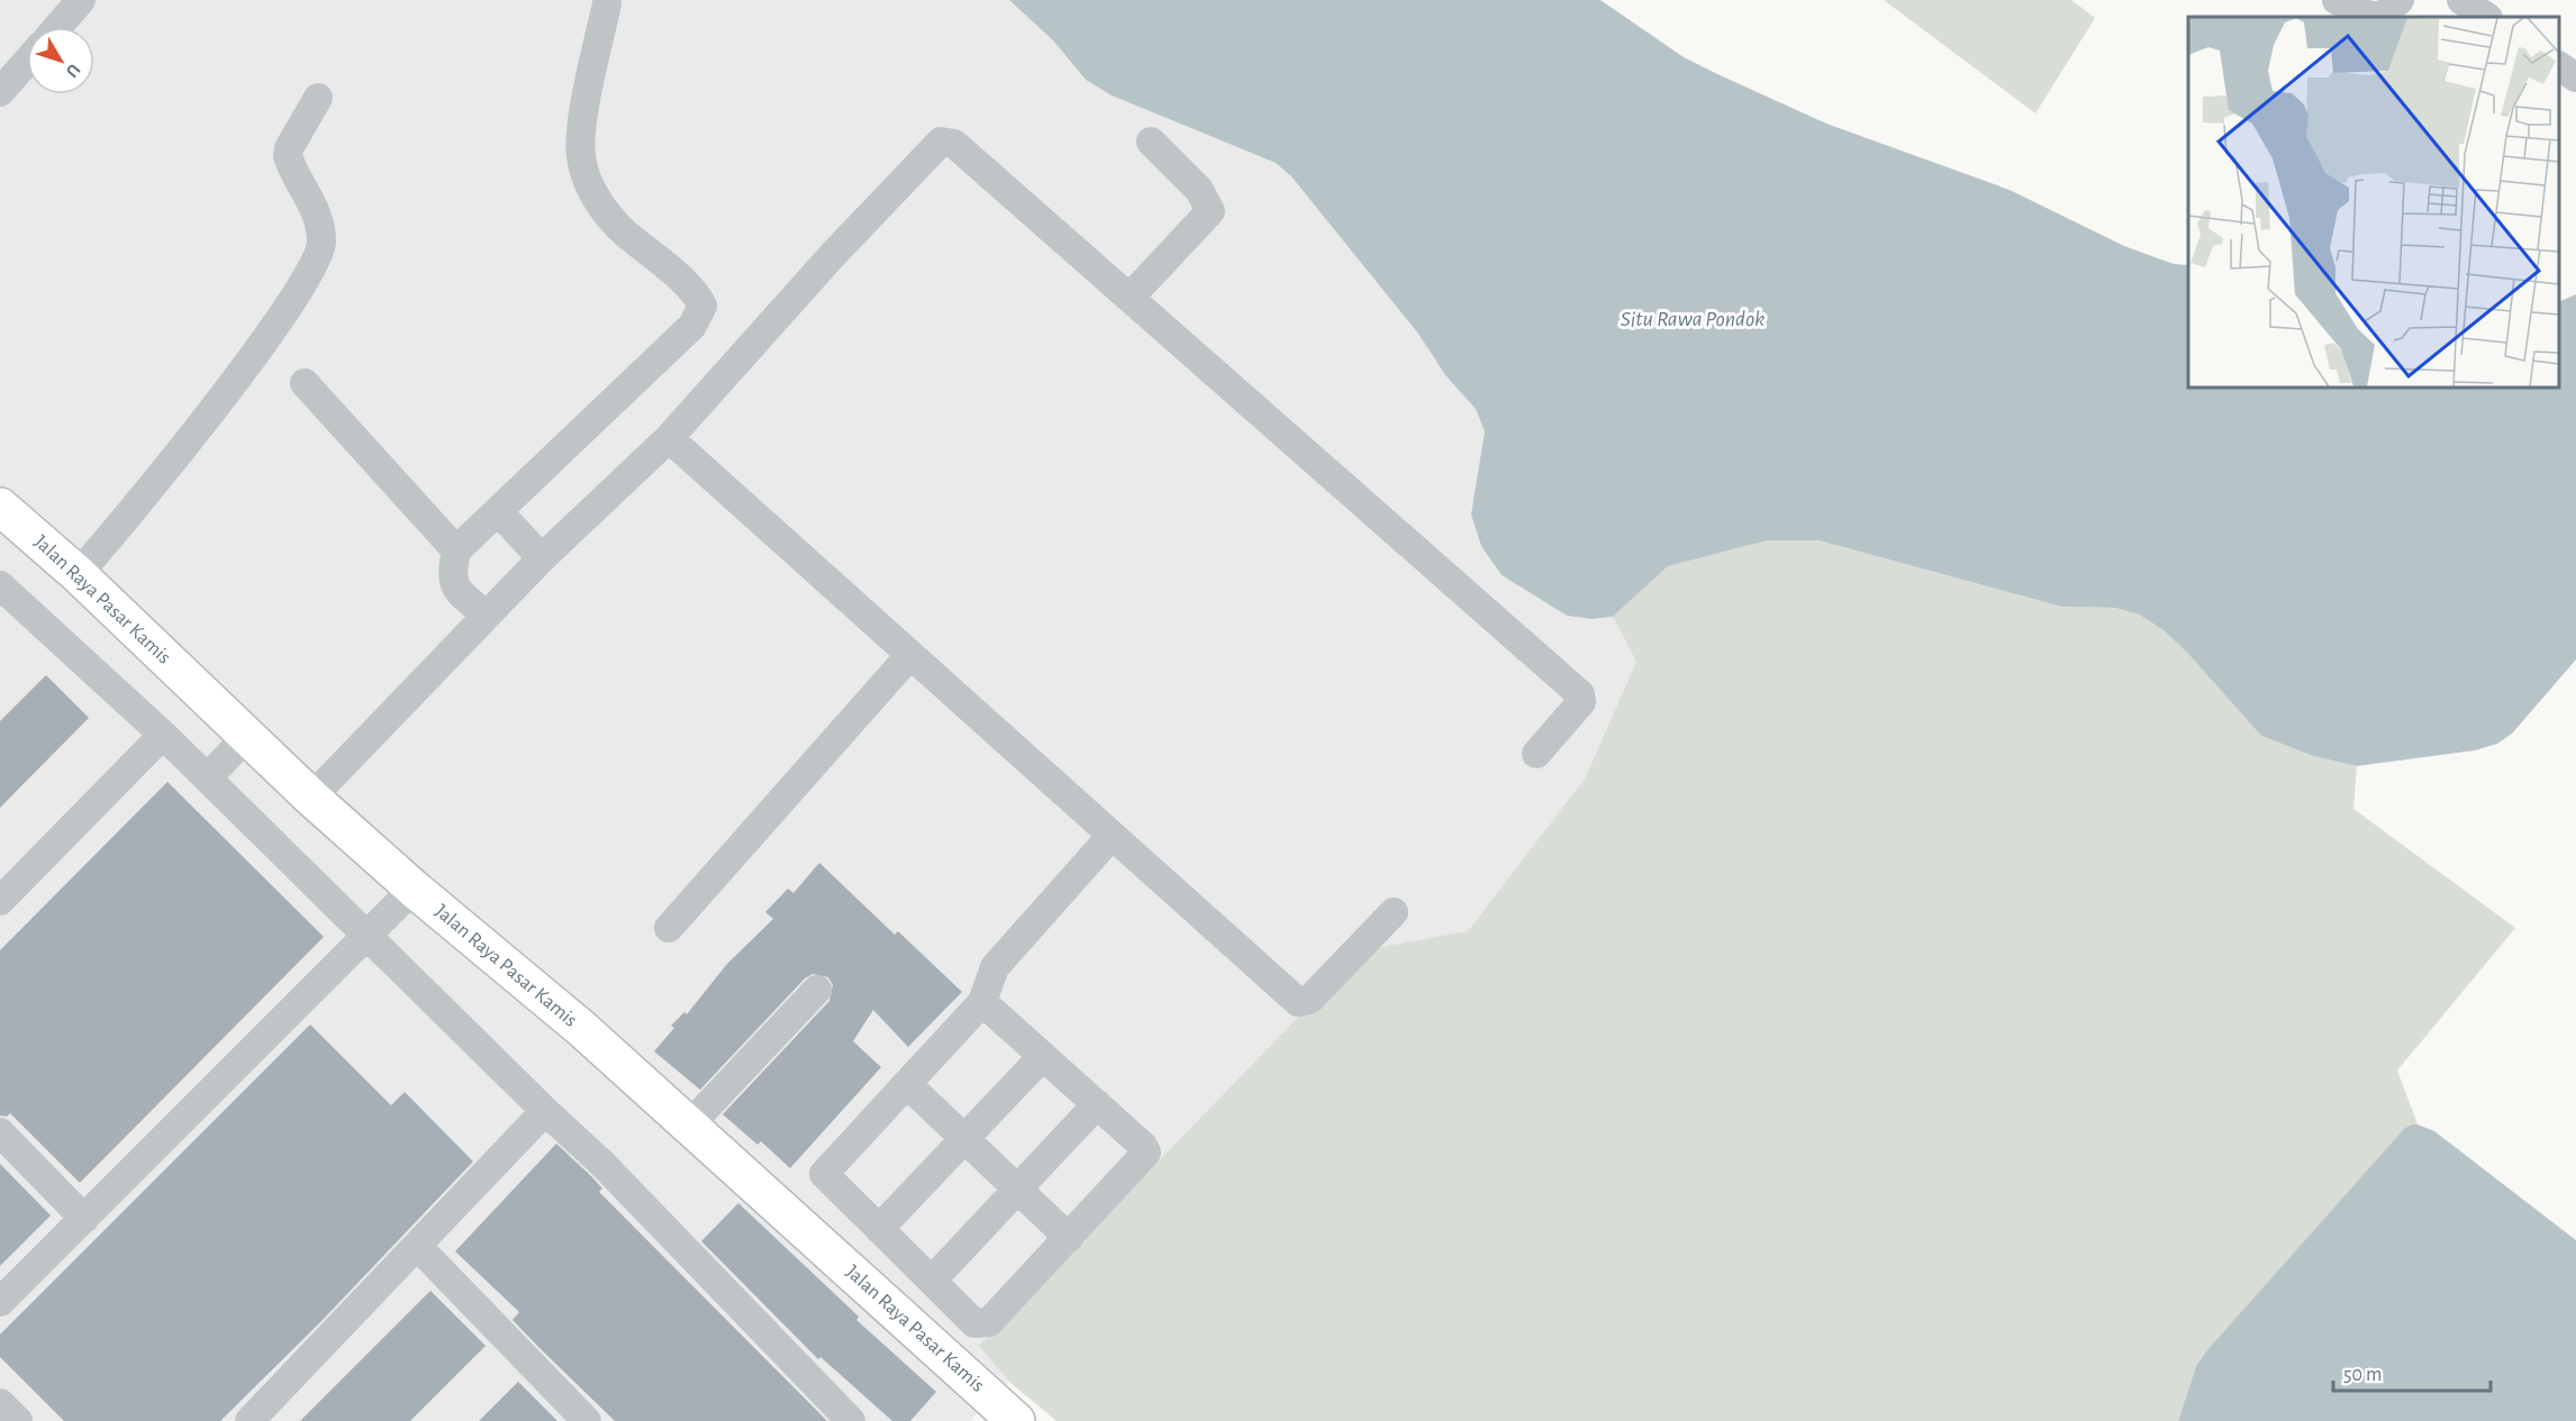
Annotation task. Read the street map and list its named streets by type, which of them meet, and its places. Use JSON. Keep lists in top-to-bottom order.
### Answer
{
  "streets": {
    "main road": ["Jalan Raya Pasar Kamis"]
  },
  "water": ["Situ Rawa Pondok"],
  "scale_bar": "50 m",
  "north": "bottom right"
}
